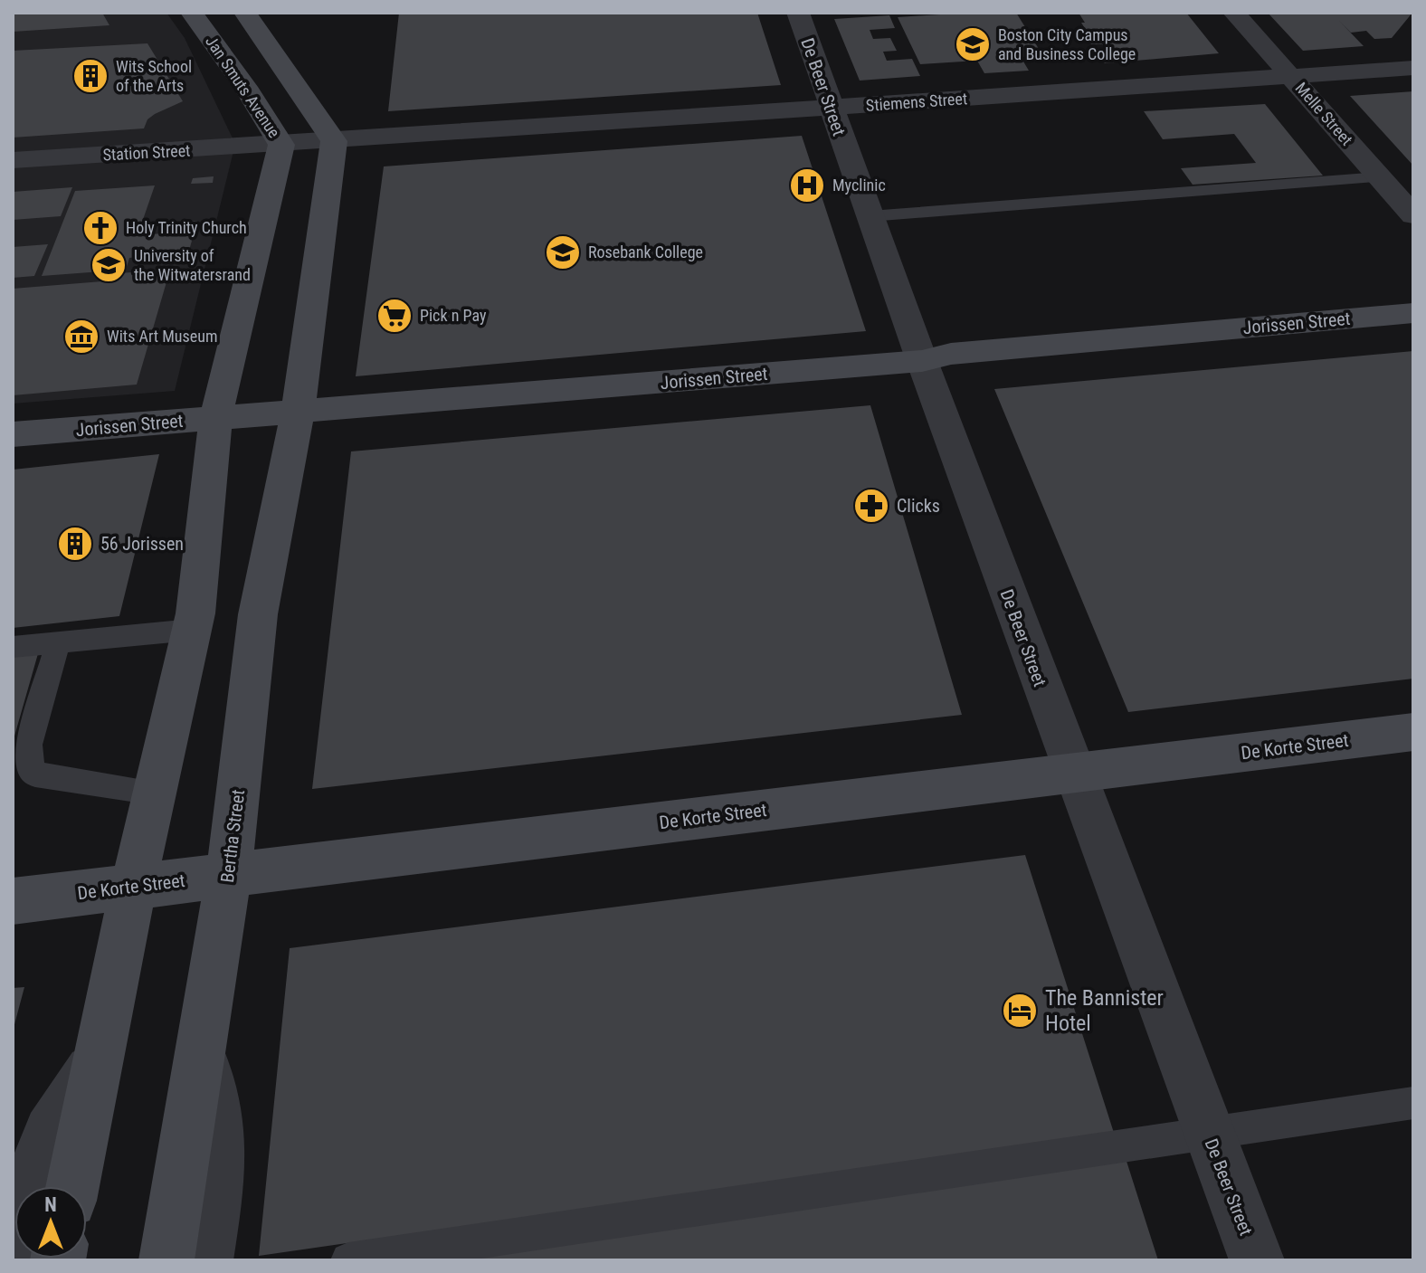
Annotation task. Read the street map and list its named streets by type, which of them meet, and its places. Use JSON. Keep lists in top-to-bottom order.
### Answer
{
  "streets": {
    "main road": [
      "Jan Smuts Avenue",
      "Jorissen Street",
      "De Korte Street",
      "Bertha Street"
    ],
    "street": [
      "De Beer Street",
      "Stiemens Street",
      "Melle Street",
      "Station Street"
    ]
  },
  "crossings": [
    ["Jan Smuts Avenue", "Station Street"],
    ["Jan Smuts Avenue", "Jorissen Street"],
    ["De Beer Street", "Stiemens Street"],
    ["De Beer Street", "Jorissen Street"],
    ["De Beer Street", "De Korte Street"],
    ["Stiemens Street", "Melle Street"],
    ["Stiemens Street", "Station Street"],
    ["Jorissen Street", "Bertha Street"],
    ["De Korte Street", "Bertha Street"]
  ],
  "places": {
    "school or university": ["Boston City Campus and Business College", "Rosebank College", "University of the Witwatersrand"],
    "building": ["Wits School of the Arts", "56 Jorissen"],
    "hospital": ["Myclinic"],
    "church": ["Holy Trinity Church"],
    "supermarket": ["Pick n Pay"],
    "museum": ["Wits Art Museum"],
    "pharmacy": ["Clicks"],
    "hotel": ["The Bannister Hotel"]
  },
  "north": "top"
}
